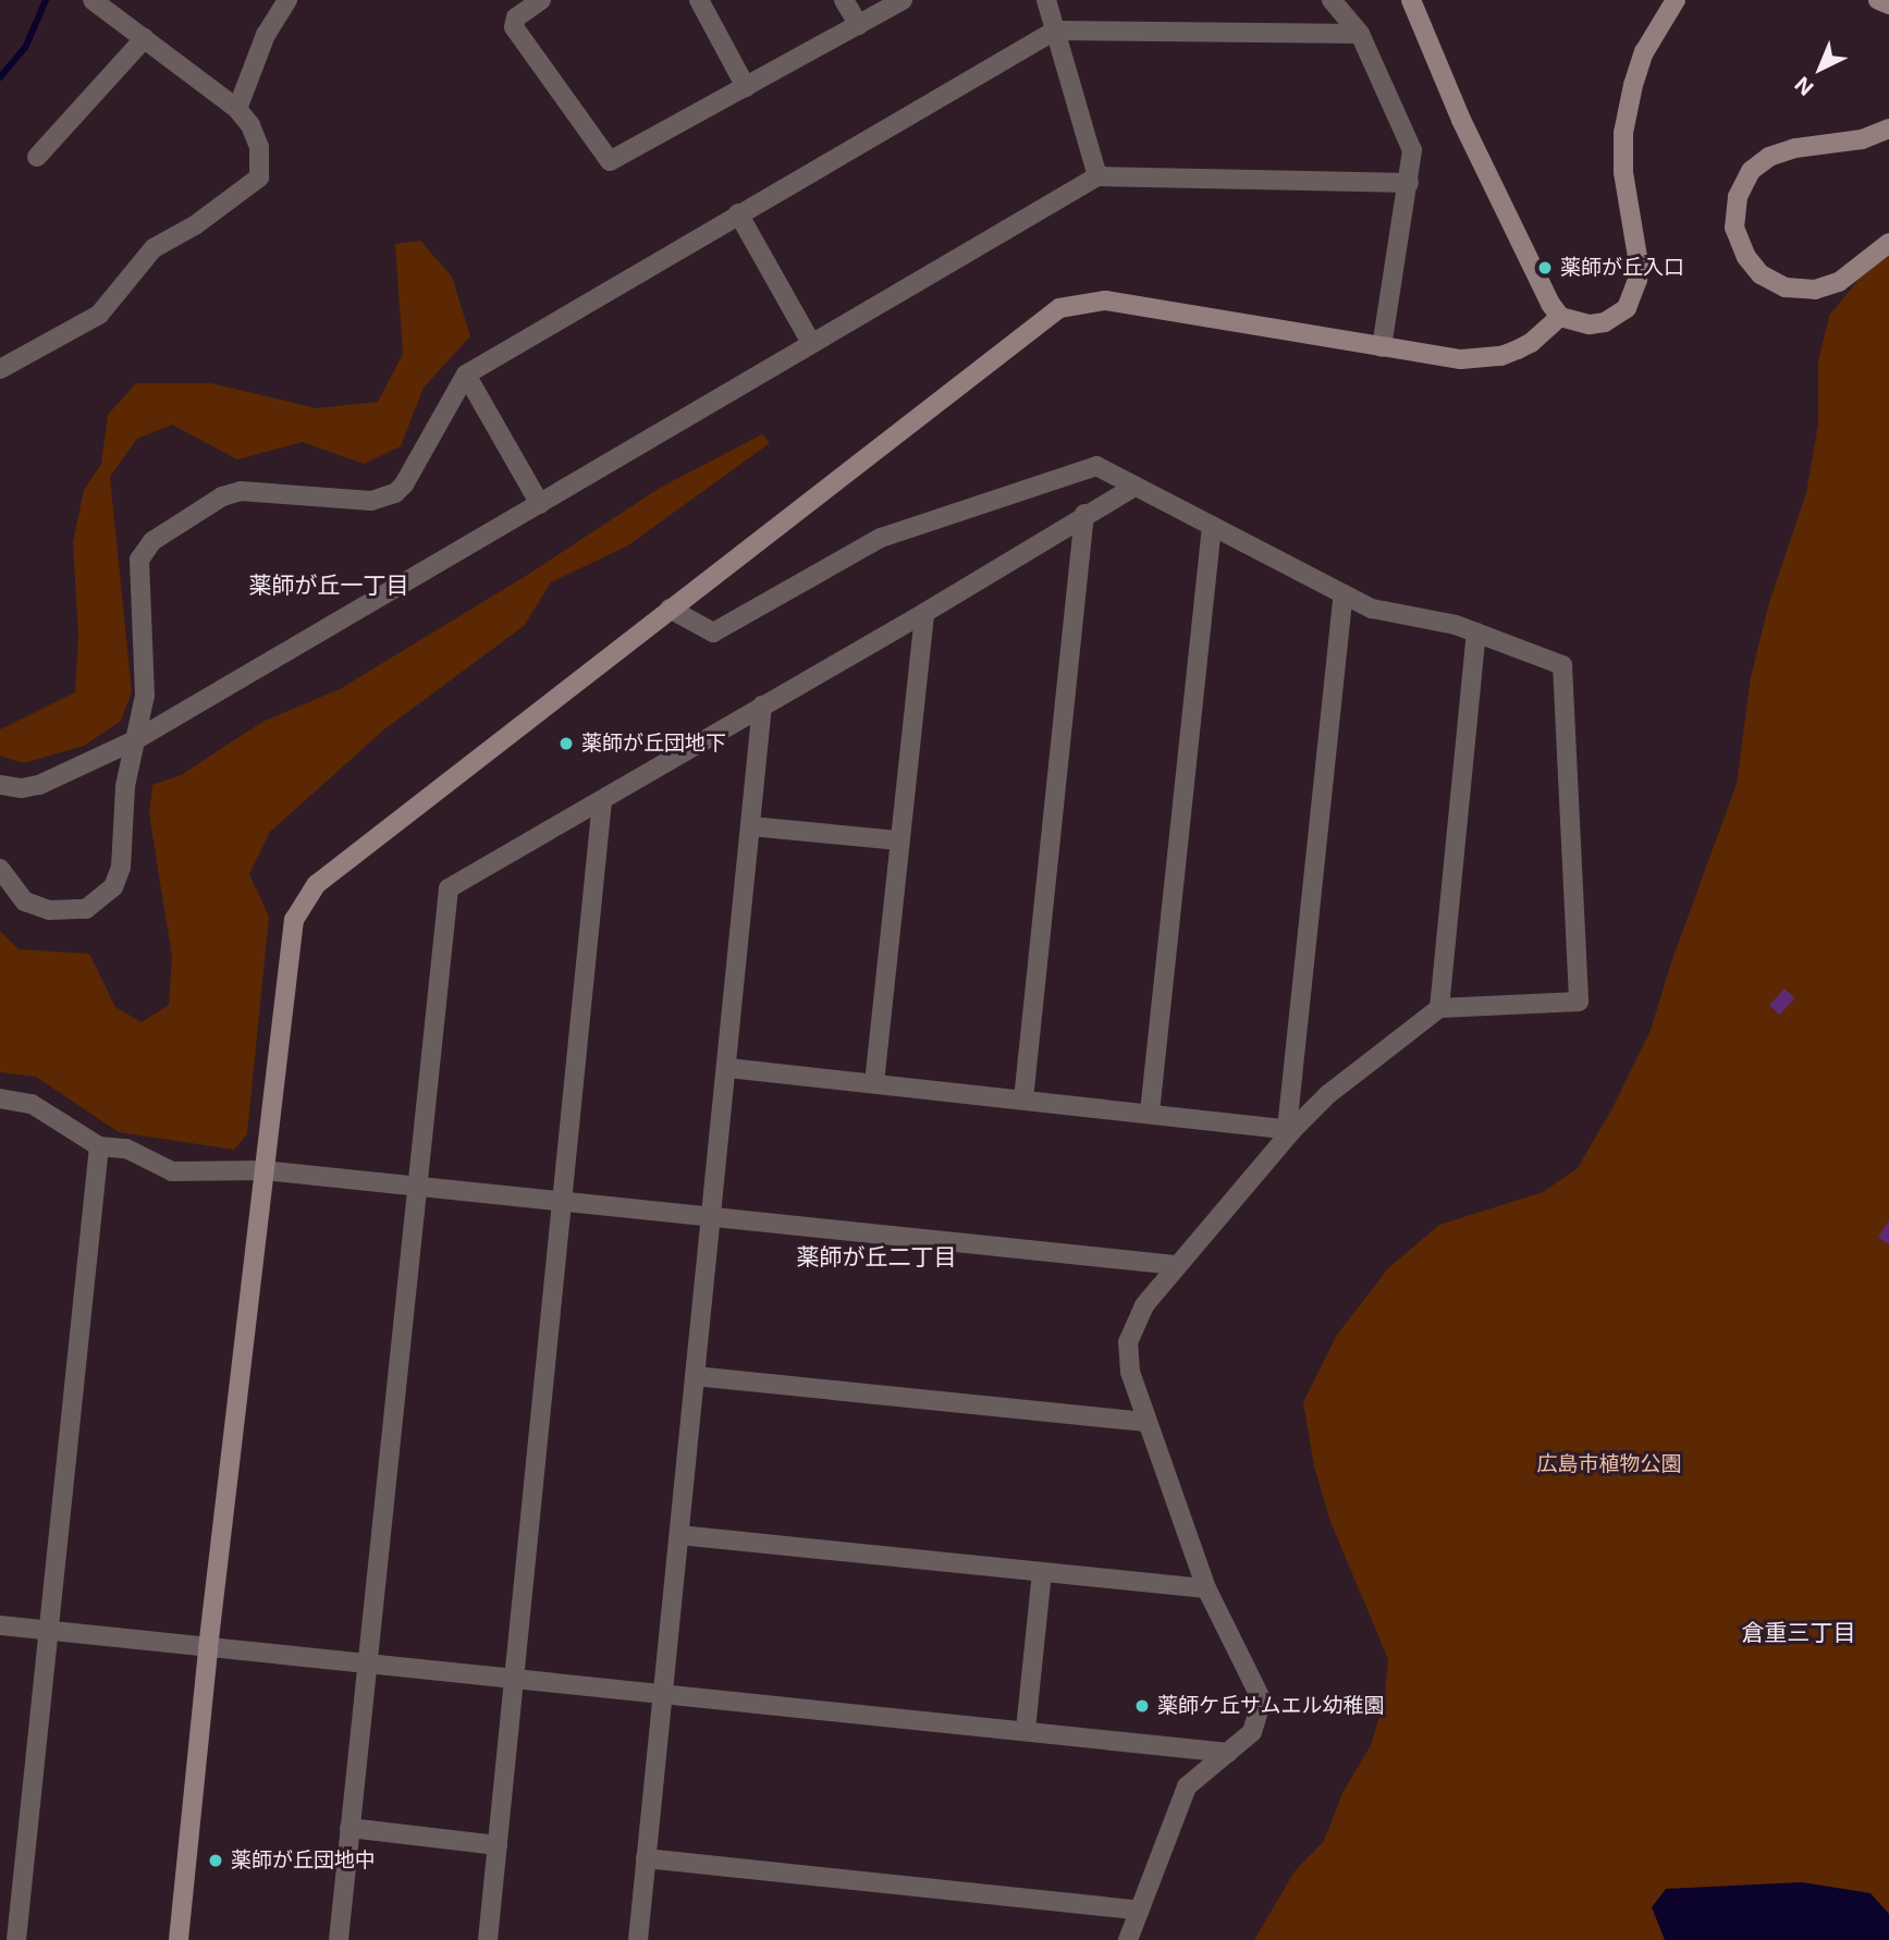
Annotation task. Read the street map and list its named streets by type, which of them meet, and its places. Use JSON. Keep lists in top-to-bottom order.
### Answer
{
  "districts": ["薬師が丘一丁目", "薬師が丘二丁目", "倉重三丁目"],
  "parks": ["広島市植物公園"],
  "places": [
    "薬師が丘入口",
    "薬師が丘団地下",
    "薬師ケ丘サムエル幼稚園",
    "薬師が丘団地中"
  ],
  "north": "bottom left"
}
